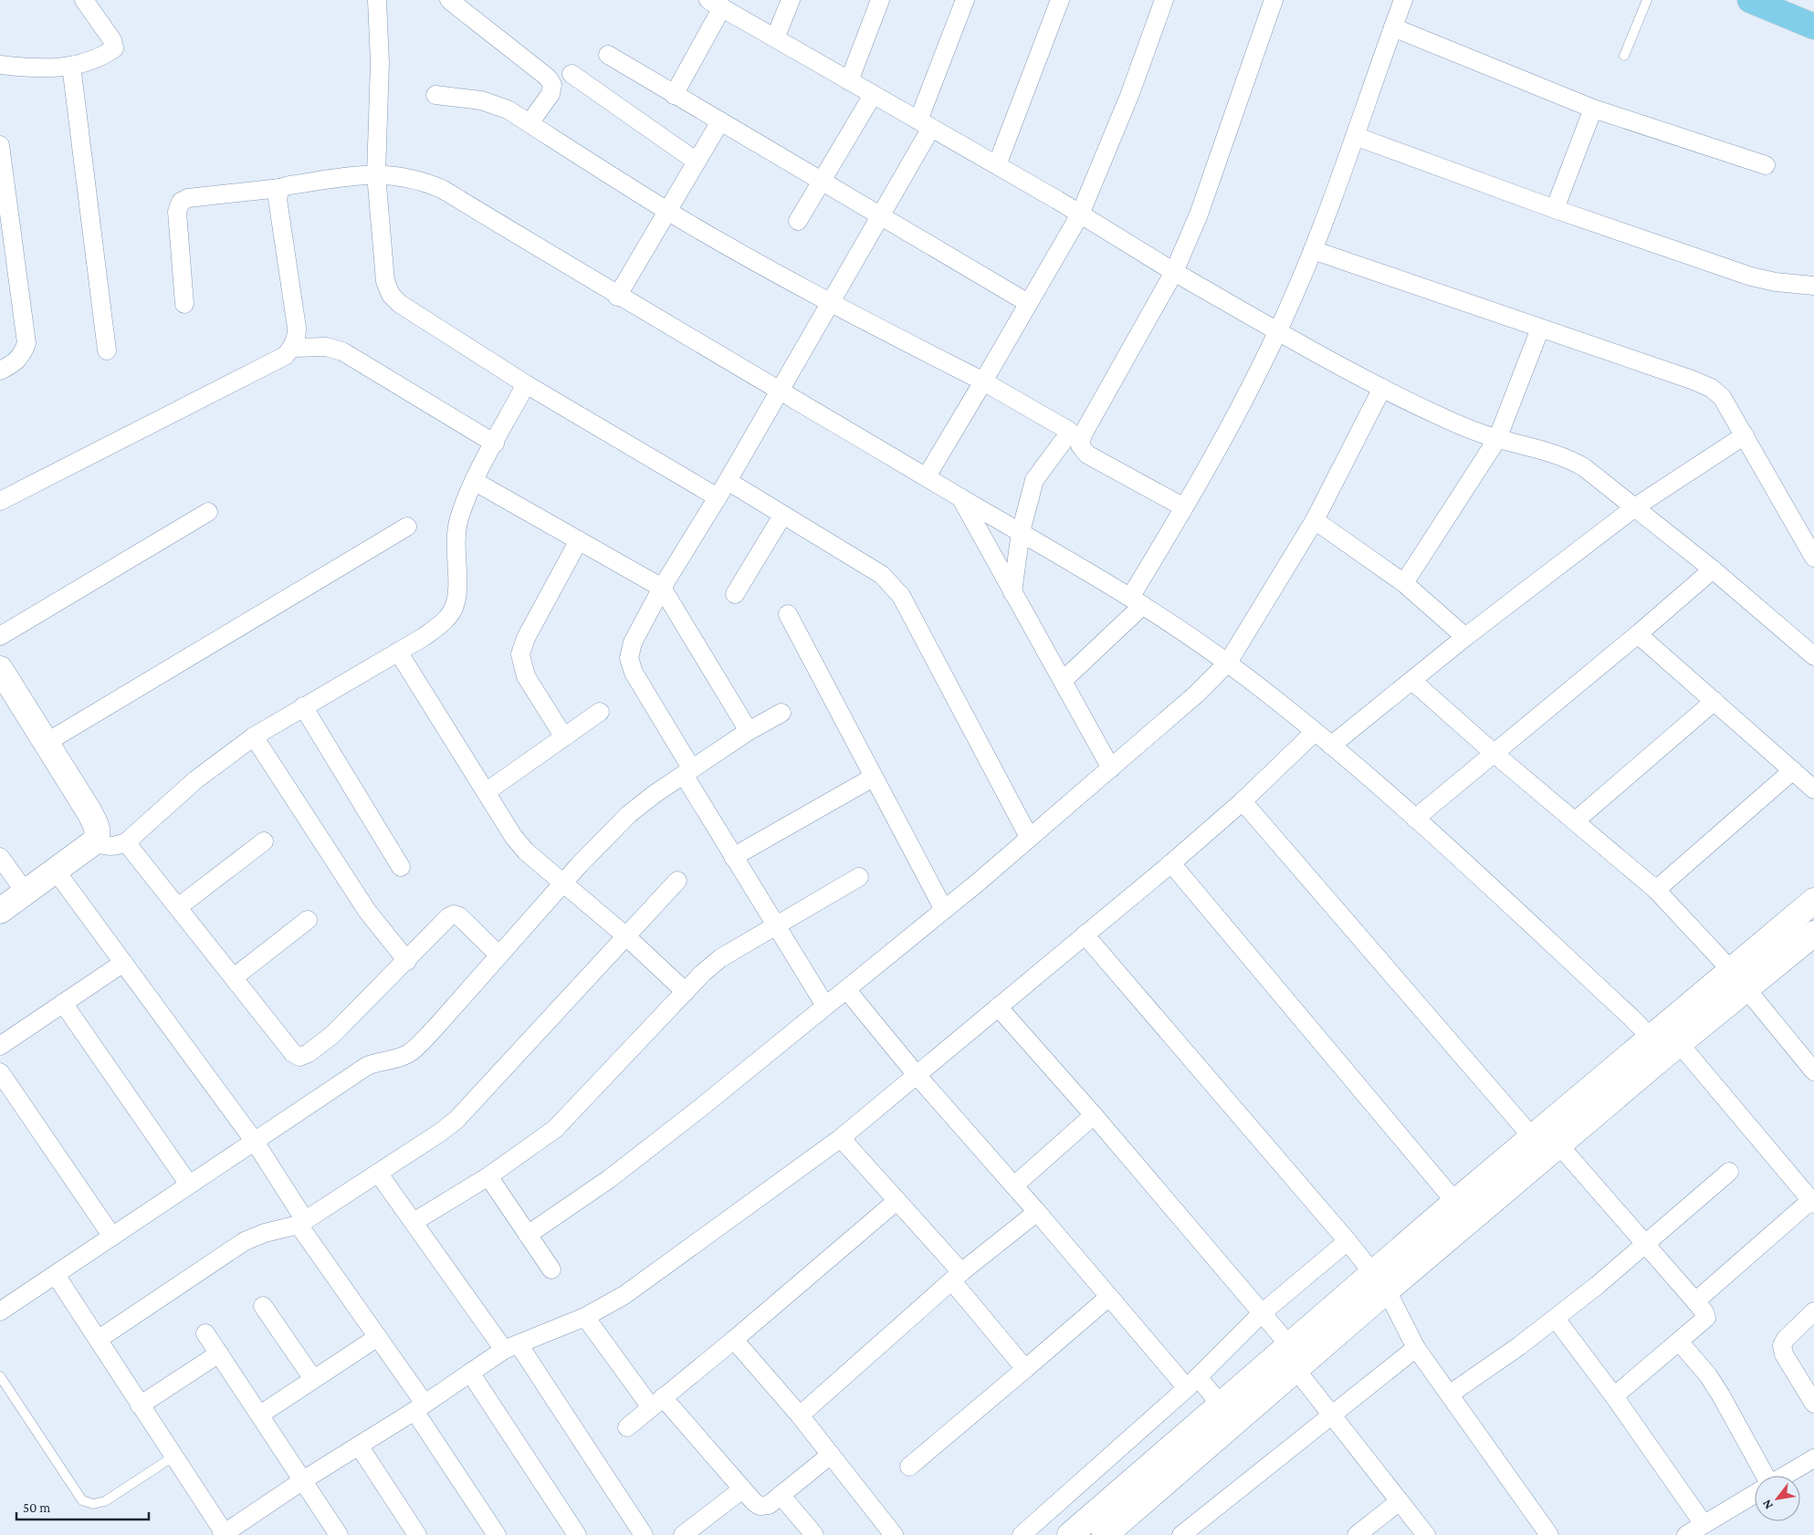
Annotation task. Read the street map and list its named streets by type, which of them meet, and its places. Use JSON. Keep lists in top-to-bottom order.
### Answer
{
  "scale_bar": "50 m",
  "north": "bottom left"
}
